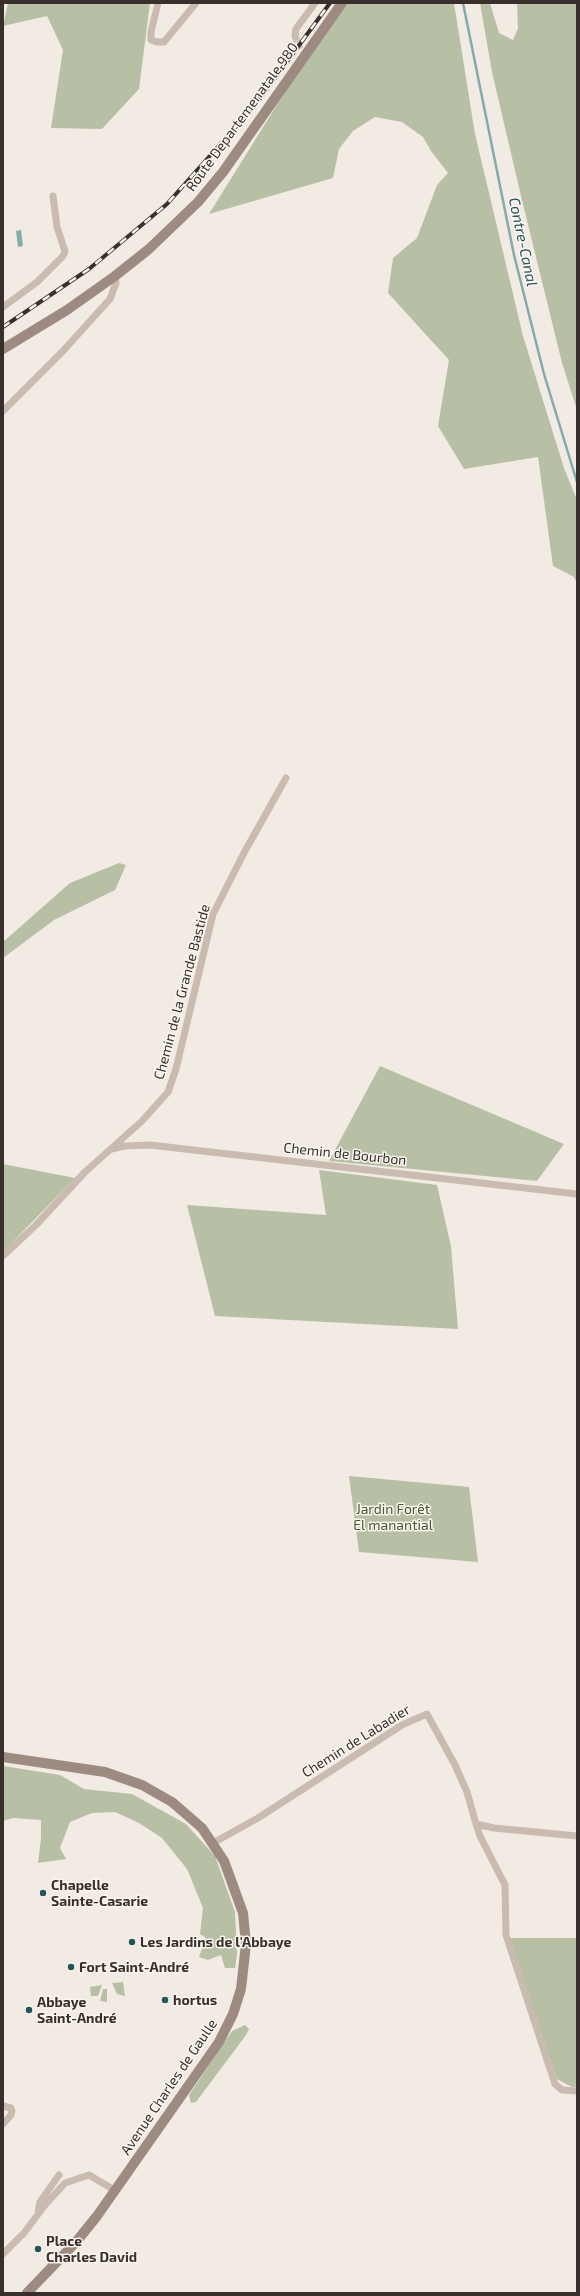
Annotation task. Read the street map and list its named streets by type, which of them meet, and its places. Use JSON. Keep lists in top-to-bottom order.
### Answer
{
  "streets": {
    "main road": ["Route Departemenatale 980", "Avenue Charles de Gaulle"],
    "street": ["Chemin de la Grande Bastide", "Chemin de Bourbon", "Chemin de Labadier"]
  },
  "crossings": [
    ["Chemin de la Grande Bastide", "Chemin de Bourbon"],
    ["Chemin de Labadier", "Avenue Charles de Gaulle"]
  ],
  "water": ["Contre-Canal"],
  "parks": ["Jardin Forêt El manantial"],
  "places": [
    "Chapelle Sainte-Casarie",
    "Les Jardins de l'Abbaye",
    "Fort Saint-André",
    "hortus",
    "Abbaye Saint-André",
    "Place Charles David"
  ]
}
